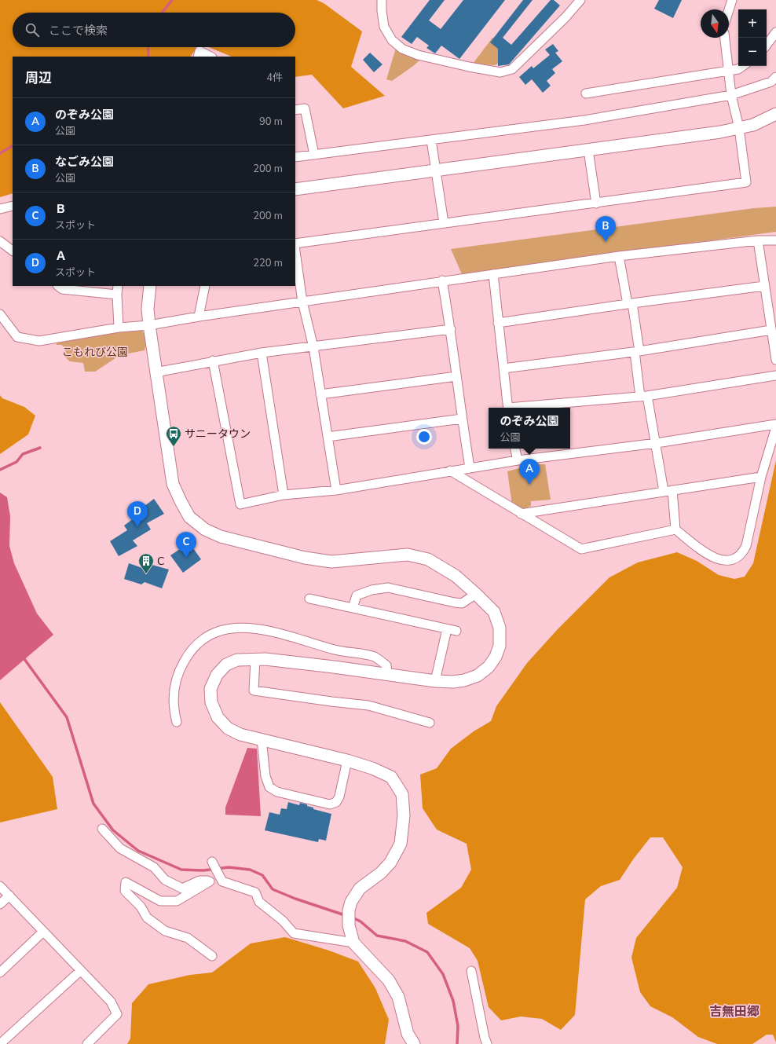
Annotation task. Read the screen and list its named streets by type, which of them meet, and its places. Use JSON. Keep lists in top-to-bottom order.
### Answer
{
  "districts": ["吉無田郷"],
  "parks": ["こもれび公園"],
  "places": {
    "bus stop": ["サニータウン"],
    "building": ["C"]
  },
  "north": "bottom",
  "page": {
    "map_buttons": ["+", "−"],
    "search": "ここで検索",
    "heading": ["周辺", "4件"],
    "list": [
      {
        "mark": "A",
        "name": "のぞみ公園",
        "note": "公園",
        "value": "90 m"
      },
      {
        "mark": "B",
        "name": "なごみ公園",
        "note": "公園",
        "value": "200 m"
      },
      {
        "mark": "C",
        "name": "Ｂ",
        "note": "スポット",
        "value": "200 m"
      },
      {
        "mark": "D",
        "name": "Ａ",
        "note": "スポット",
        "value": "220 m"
      }
    ],
    "pins": [
      "B",
      "A",
      "D",
      "C"
    ],
    "popup": ["のぞみ公園", "公園"]
  }
}
